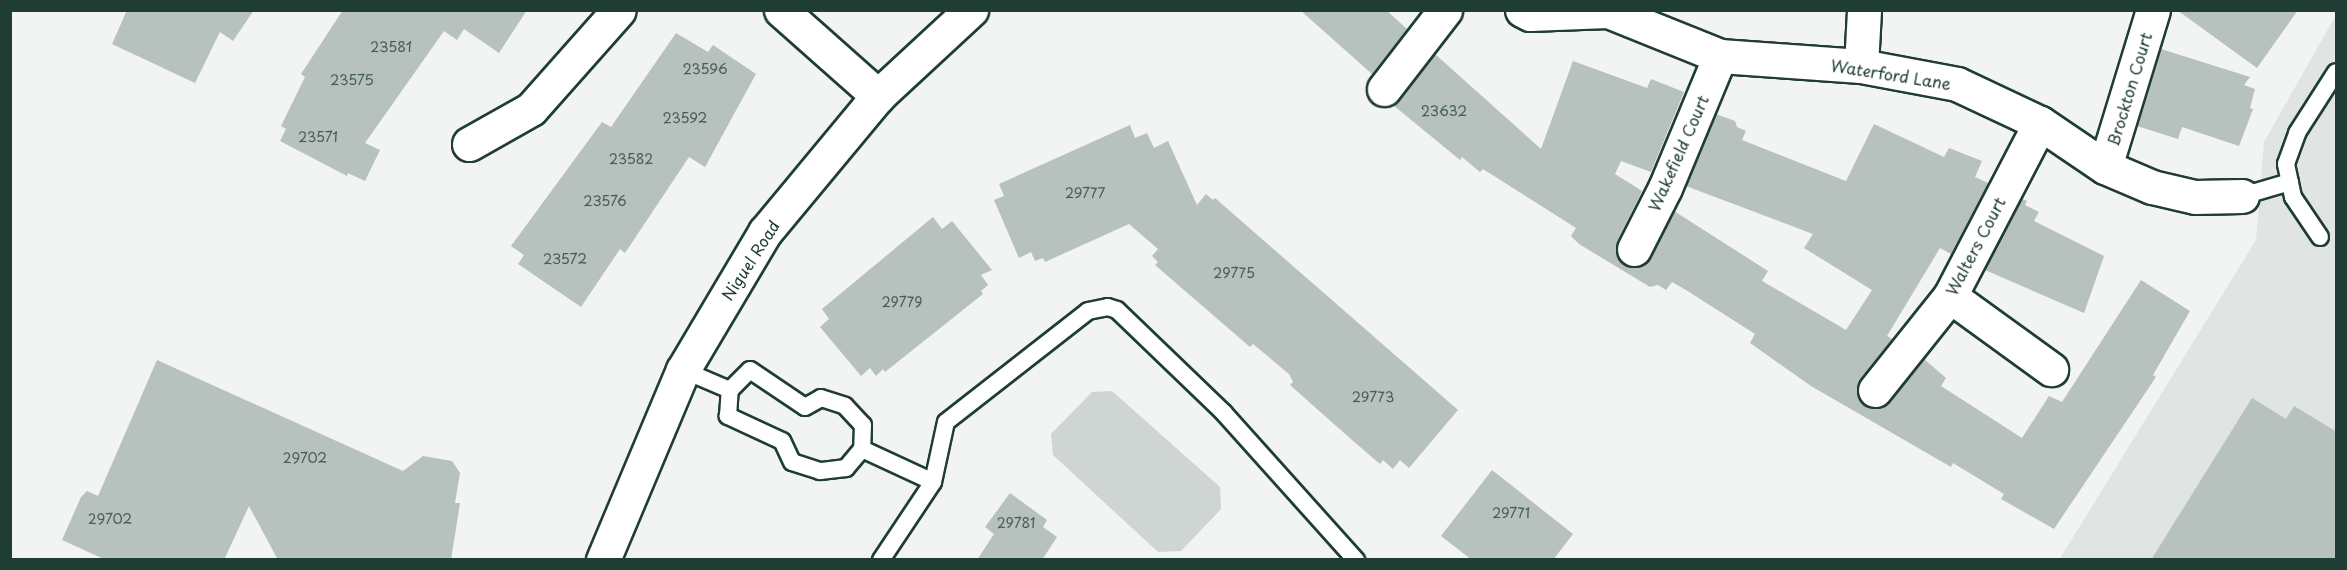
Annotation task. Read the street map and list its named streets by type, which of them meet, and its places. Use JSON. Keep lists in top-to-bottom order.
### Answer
{
  "streets": {
    "street": [
      "Waterford Lane",
      "Brockton Court",
      "Wakefield Court",
      "Walters Court",
      "Niguel Road"
    ]
  },
  "crossings": [
    ["Waterford Lane", "Brockton Court"],
    ["Waterford Lane", "Wakefield Court"],
    ["Waterford Lane", "Walters Court"]
  ],
  "house_numbers": [
    "23581",
    "23596",
    "23575",
    "23632",
    "23592",
    "23571",
    "23582",
    "29777",
    "23576",
    "23572",
    "29775",
    "29779",
    "29773",
    "29702",
    "29771",
    "29702",
    "29781"
  ]
}
